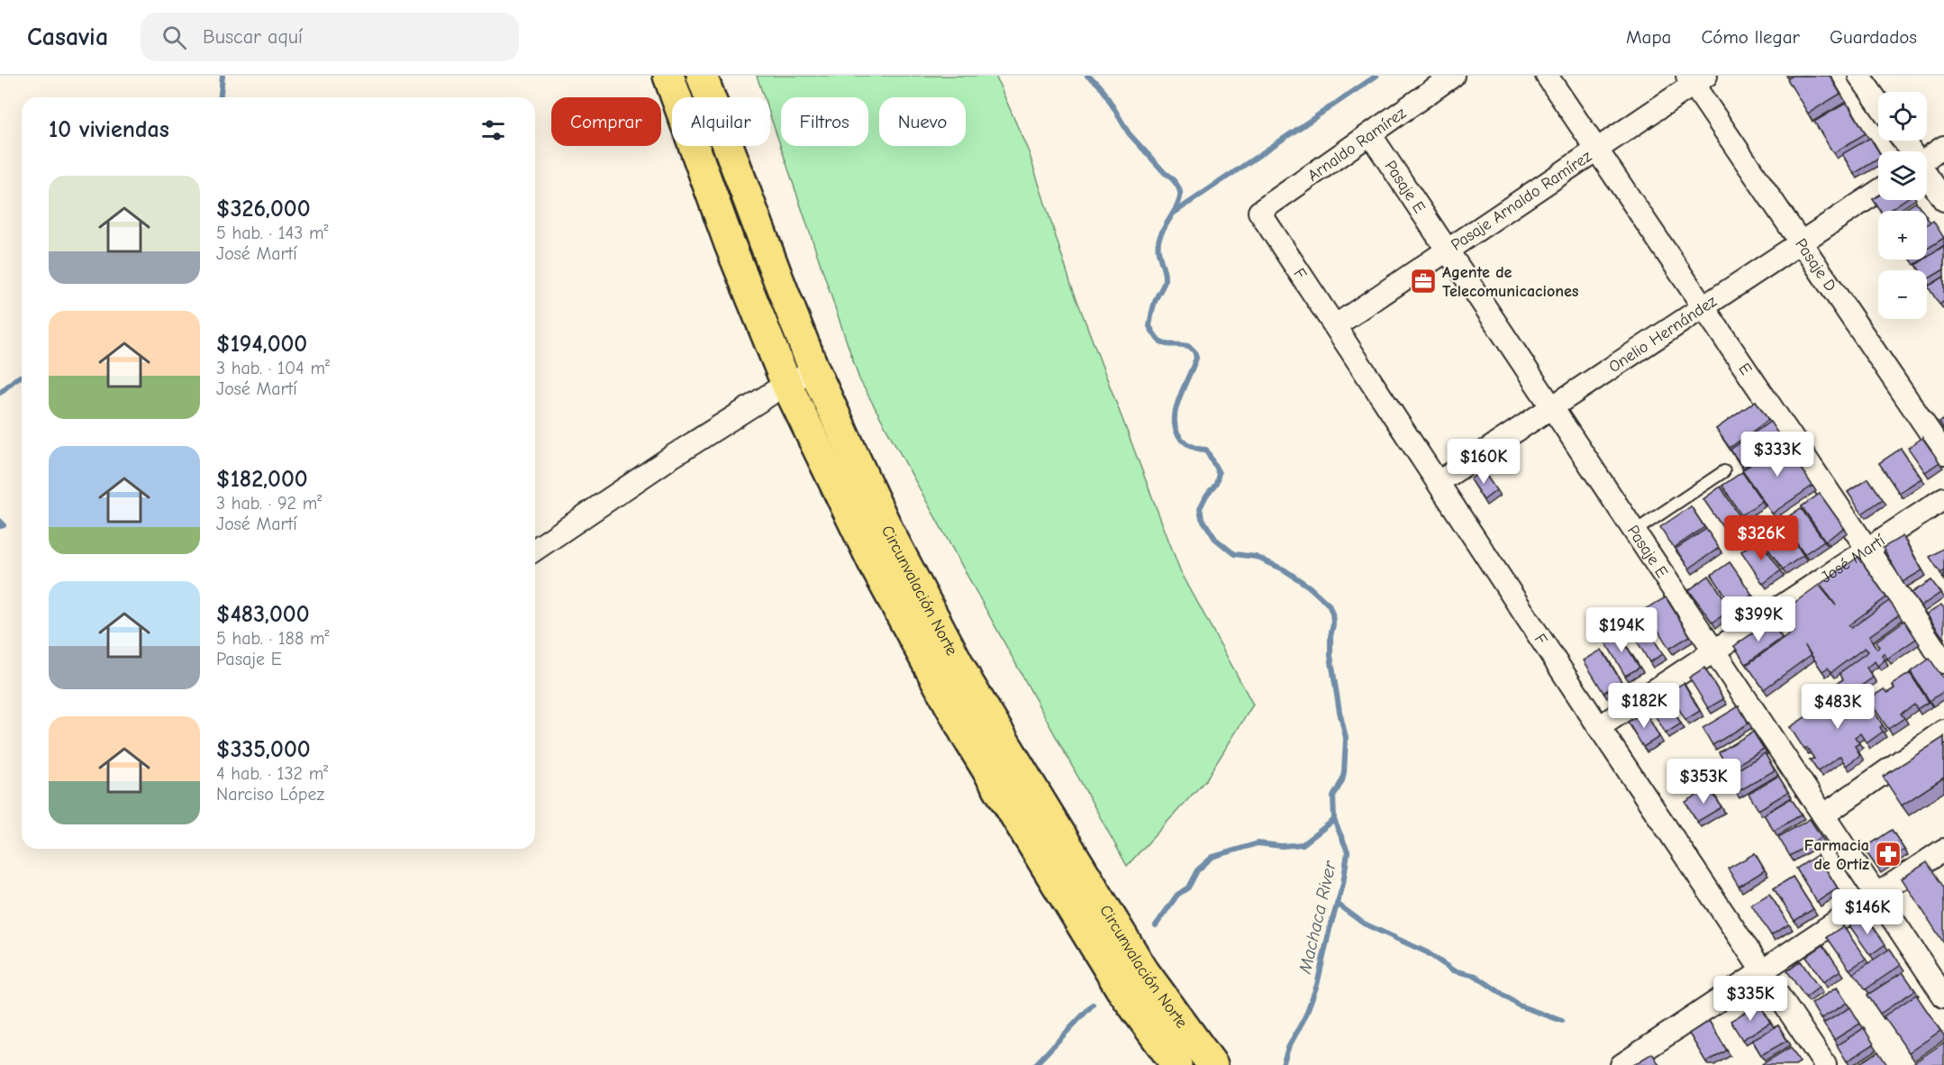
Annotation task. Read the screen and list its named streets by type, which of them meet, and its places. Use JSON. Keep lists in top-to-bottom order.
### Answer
{
  "streets": {
    "highway": ["Circunvalación Norte"],
    "street": [
      "Arnaldo Ramírez",
      "Pasaje E",
      "Pasaje Arnaldo Ramírez",
      "Pasaje D",
      "F",
      "Onelio Hernández",
      "E",
      "José Martí"
    ]
  },
  "crossings": [
    ["Arnaldo Ramírez", "Pasaje E"],
    ["Arnaldo Ramírez", "F"],
    ["Pasaje E", "Pasaje Arnaldo Ramírez"],
    ["Pasaje E", "Onelio Hernández"],
    ["Pasaje E", "José Martí"],
    ["Pasaje Arnaldo Ramírez", "Pasaje D"],
    ["Pasaje Arnaldo Ramírez", "F"],
    ["Pasaje Arnaldo Ramírez", "E"],
    ["Pasaje D", "Onelio Hernández"],
    ["F", "Onelio Hernández"],
    ["F", "José Martí"],
    ["Onelio Hernández", "E"],
    ["E", "José Martí"]
  ],
  "water": ["Machaca River"],
  "places": {
    "office": ["Agente de Telecomunicaciones"],
    "pharmacy": ["Farmacia de Ortiz"]
  },
  "page": {
    "header": "Casavia",
    "search": "Buscar aquí",
    "nav": ["Mapa", "Cómo llegar", "Guardados"],
    "map_buttons": ["+", "−"],
    "chip": [
      "Comprar",
      "Alquilar",
      "Filtros",
      "Nuevo"
    ],
    "heading": "10 viviendas",
    "list": [
      {
        "name": "$326,000",
        "note": "5 hab. · 143 m² · José Martí"
      },
      {
        "name": "$194,000",
        "note": "3 hab. · 104 m² · José Martí"
      },
      {
        "name": "$182,000",
        "note": "3 hab. · 92 m² · José Martí"
      },
      {
        "name": "$483,000",
        "note": "5 hab. · 188 m² · Pasaje E"
      },
      {
        "name": "$335,000",
        "note": "4 hab. · 132 m² · Narciso López"
      }
    ],
    "price": [
      "$333K",
      "$160K",
      "$326K",
      "$399K",
      "$194K",
      "$182K",
      "$483K",
      "$353K",
      "$146K",
      "$335K"
    ]
  }
}
